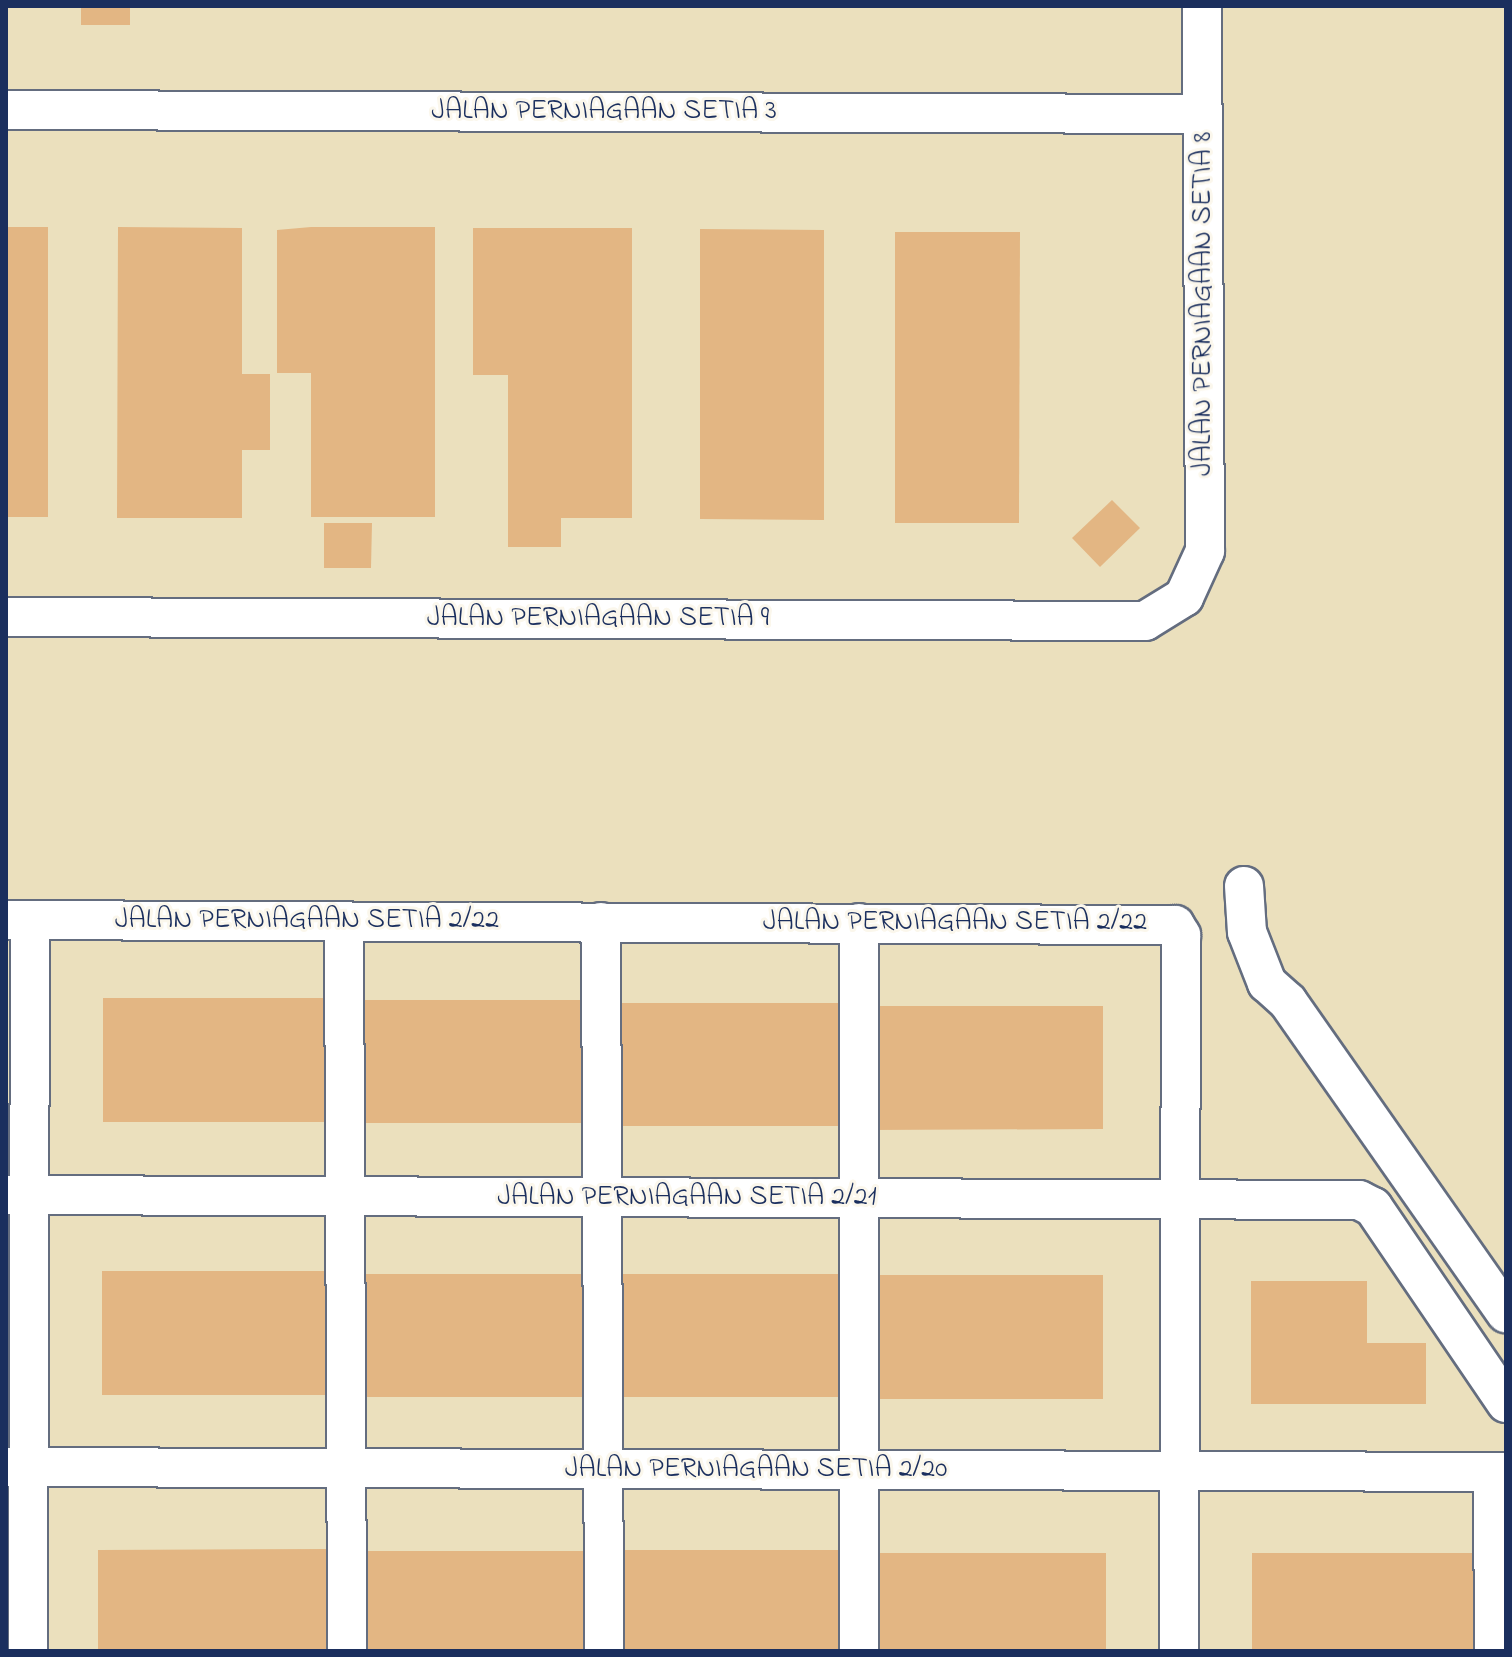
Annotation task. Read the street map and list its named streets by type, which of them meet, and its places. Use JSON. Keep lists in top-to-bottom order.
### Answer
{
  "streets": {
    "street": [
      "JALAN PERNIAGAAN SETIA 3",
      "JALAN PERNIAGAAN SETIA 8",
      "JALAN PERNIAGAAN SETIA 9",
      "JALAN PERNIAGAAN SETIA 2/22",
      "JALAN PERNIAGAAN SETIA 2/21",
      "JALAN PERNIAGAAN SETIA 2/20"
    ]
  },
  "crossings": [
    ["JALAN PERNIAGAAN SETIA 3", "JALAN PERNIAGAAN SETIA 8"],
    ["JALAN PERNIAGAAN SETIA 8", "JALAN PERNIAGAAN SETIA 9"],
    ["JALAN PERNIAGAAN SETIA 2/22", "JALAN PERNIAGAAN SETIA 2/21"],
    ["JALAN PERNIAGAAN SETIA 2/22", "JALAN PERNIAGAAN SETIA 2/20"]
  ]
}
